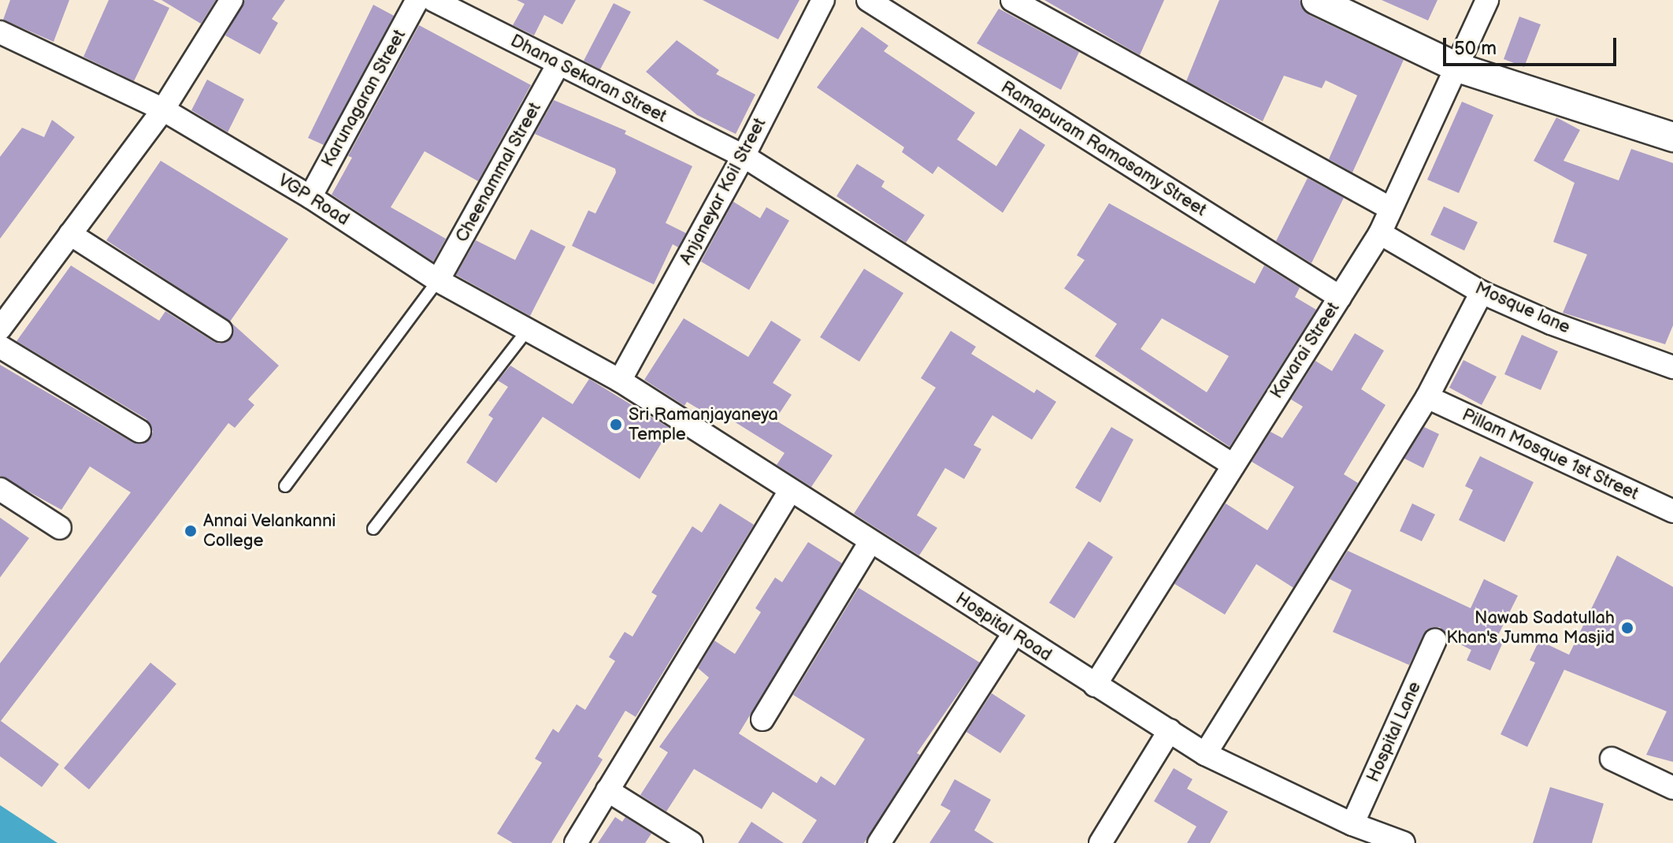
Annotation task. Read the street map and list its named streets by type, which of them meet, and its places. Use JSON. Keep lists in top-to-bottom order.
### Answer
{
  "streets": {
    "street": [
      "Dhana Sekaran Street",
      "Karunagaran Street",
      "Ramapuram Ramasamy Street",
      "Cheenammal Street",
      "Anjaneyar Koil Street",
      "VGP Road",
      "Mosque lane",
      "Kavarai Street",
      "Pillam Mosque 1st Street",
      "Hospital Road",
      "Hospital Lane"
    ]
  },
  "crossings": [
    ["Dhana Sekaran Street", "Cheenammal Street"],
    ["Dhana Sekaran Street", "Anjaneyar Koil Street"],
    ["Dhana Sekaran Street", "Kavarai Street"],
    ["Karunagaran Street", "VGP Road"],
    ["Ramapuram Ramasamy Street", "Kavarai Street"],
    ["Cheenammal Street", "VGP Road"],
    ["Anjaneyar Koil Street", "VGP Road"],
    ["Anjaneyar Koil Street", "Hospital Road"],
    ["VGP Road", "Hospital Road"],
    ["Mosque lane", "Kavarai Street"],
    ["Kavarai Street", "Hospital Road"],
    ["Hospital Road", "Hospital Lane"]
  ],
  "places": ["Sri Ramanjayaneya Temple", "Annai Velankanni College", "Nawab Sadatullah Khan's Jumma Masjid"],
  "scale_bar": "50 m"
}
